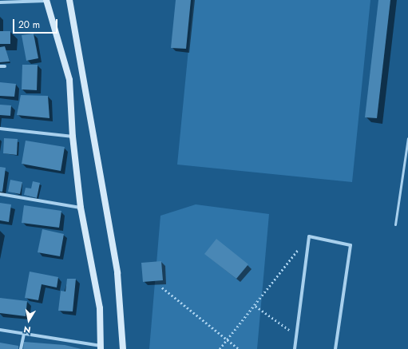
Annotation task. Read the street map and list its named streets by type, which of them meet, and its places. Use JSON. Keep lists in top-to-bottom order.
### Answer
{
  "scale_bar": "20 m",
  "north": "bottom"
}
